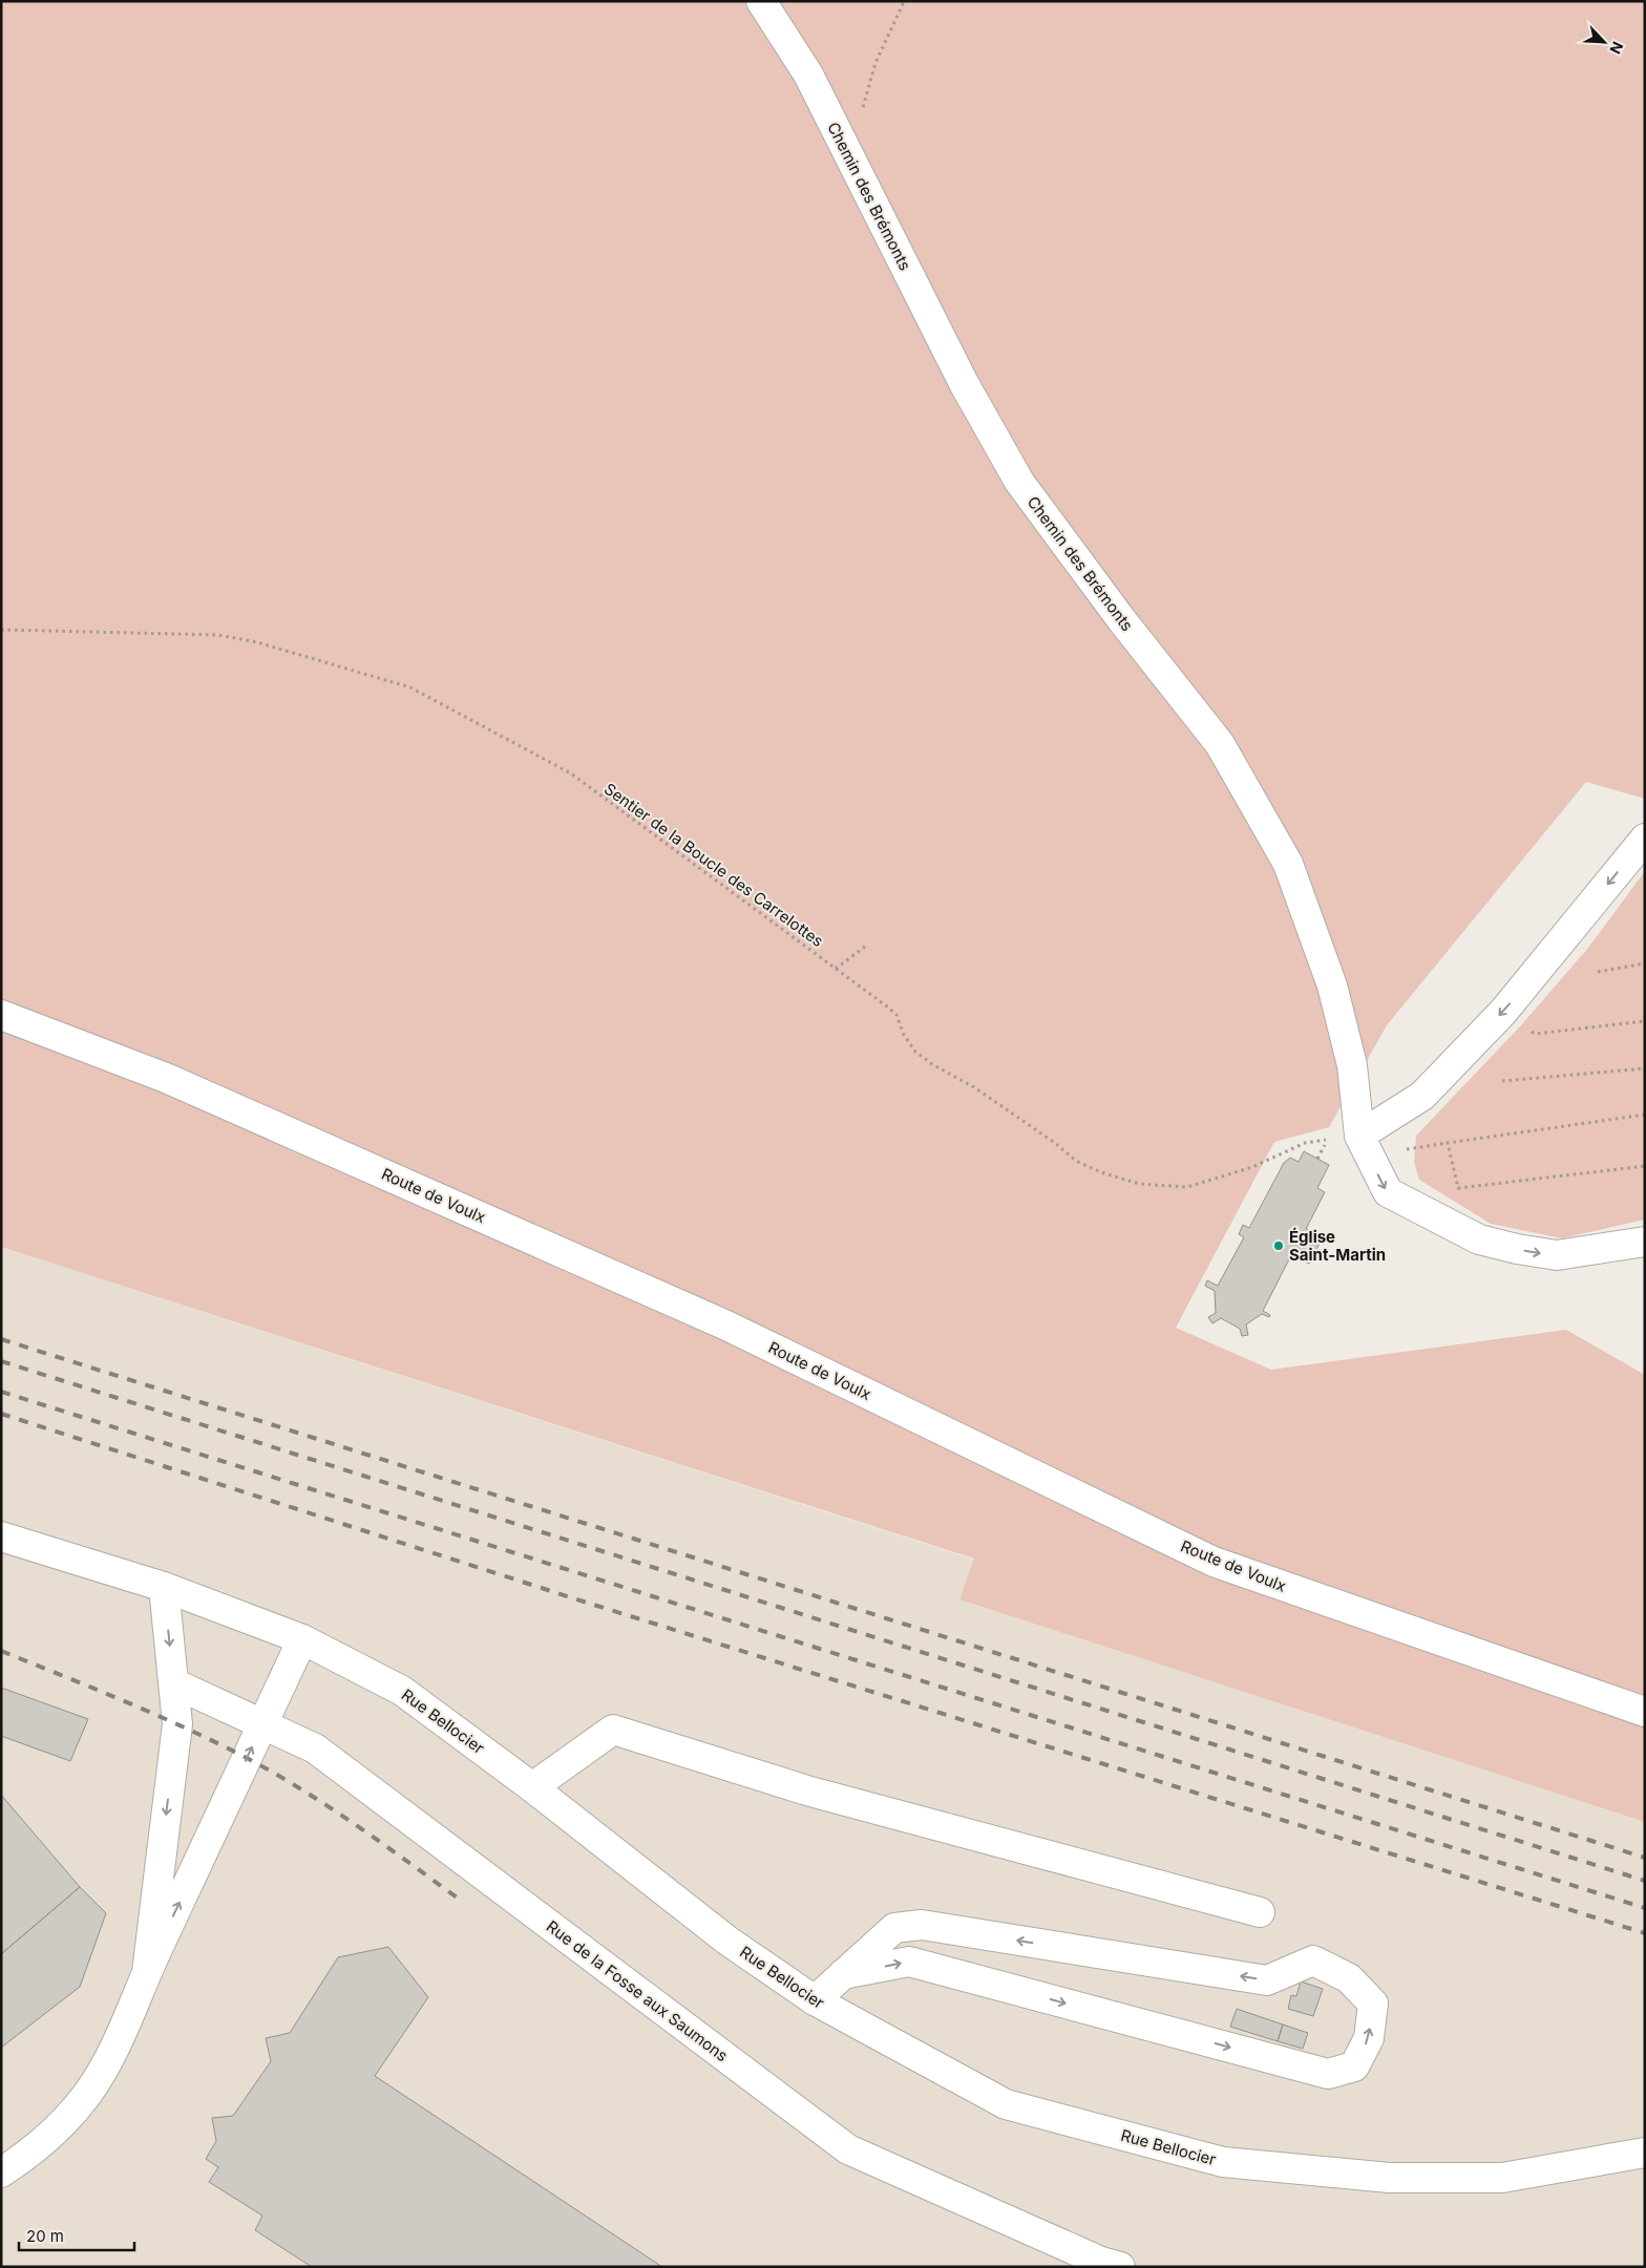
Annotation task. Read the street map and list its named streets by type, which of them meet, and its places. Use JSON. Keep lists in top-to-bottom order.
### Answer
{
  "streets": {
    "main road": [
      "Chemin des Brémonts",
      "Route de Voulx",
      "Rue Bellocier",
      "Rue de la Fosse aux Saumons"
    ],
    "path": ["Sentier de la Boucle des Carrelottes"]
  },
  "crossings": [
    ["Chemin des Brémonts", "Sentier de la Boucle des Carrelottes"]
  ],
  "places": ["Église Saint-Martin"],
  "scale_bar": "20 m",
  "north": "bottom right"
}
